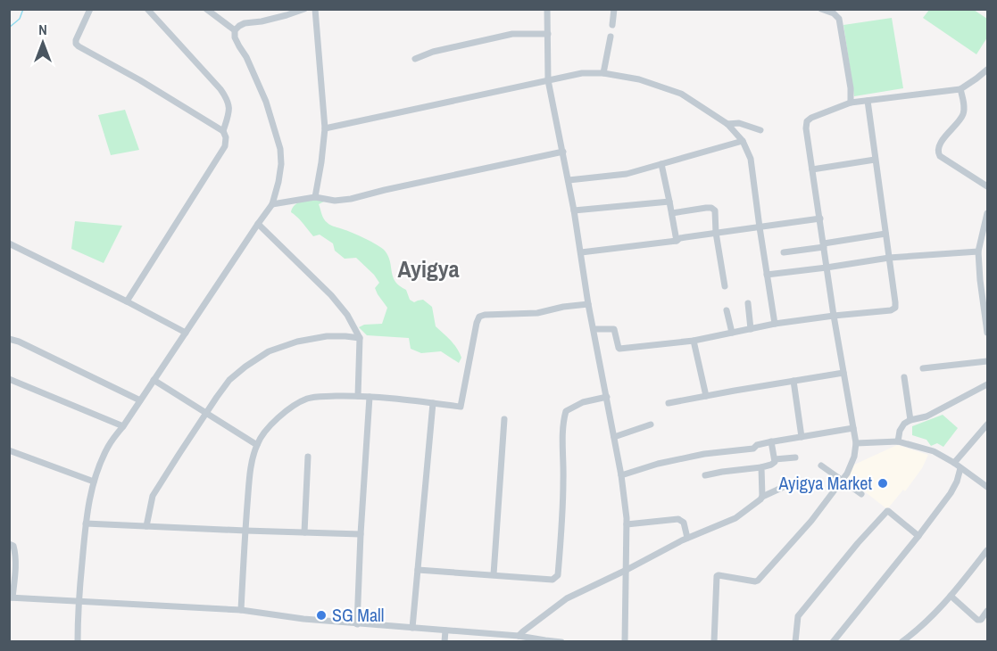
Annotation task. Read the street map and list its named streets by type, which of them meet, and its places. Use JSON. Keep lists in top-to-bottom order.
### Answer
{
  "districts": ["Ayigya"],
  "places": ["Ayigya Market", "SG Mall"],
  "north": "top"
}
